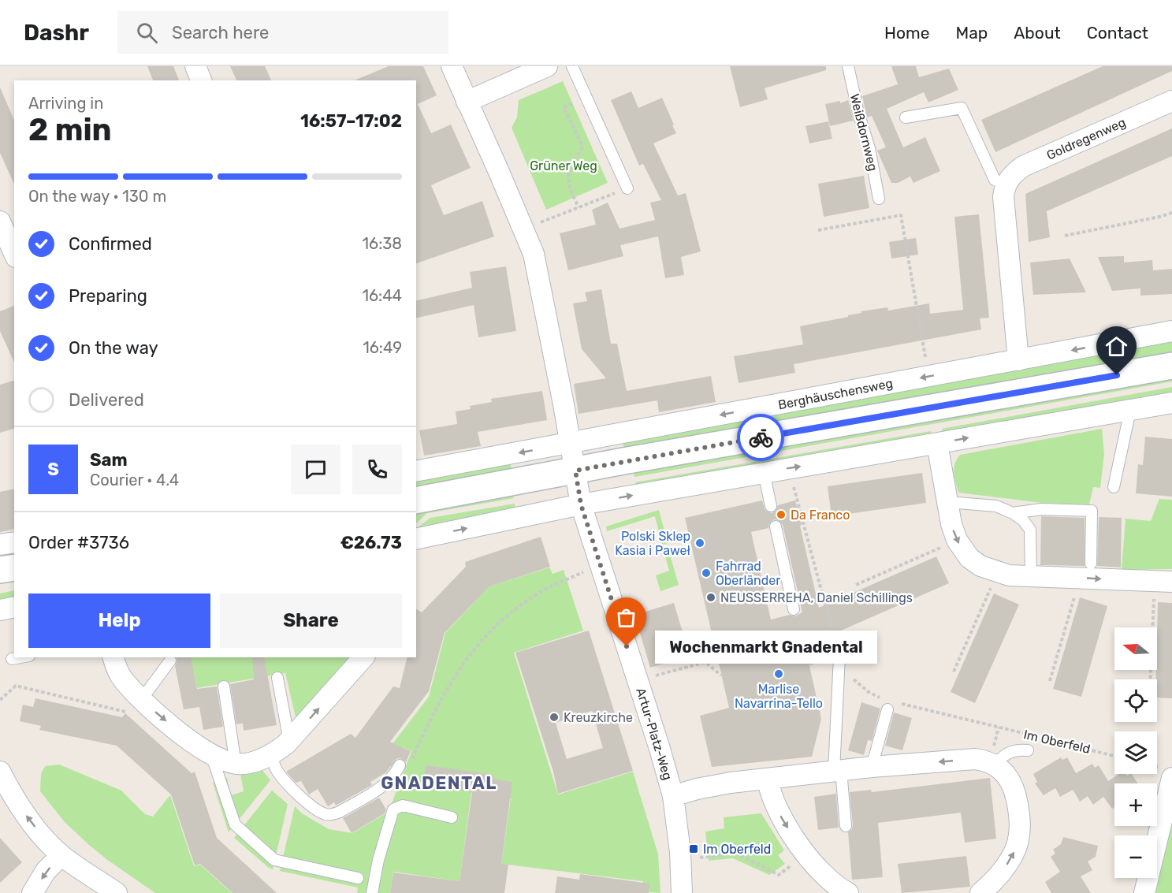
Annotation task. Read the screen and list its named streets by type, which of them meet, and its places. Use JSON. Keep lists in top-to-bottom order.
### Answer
{
  "streets": {
    "street": ["Goldregenweg", "Berghäuschensweg", "Artur-Platz-Weg"],
    "lane": ["Weißdornweg"],
    "path": ["Im Oberfeld"]
  },
  "districts": ["GNADENTAL"],
  "parks": ["Grüner Weg"],
  "places": {
    "other": [
      "Da Franco",
      "Polski Sklep Kasia i Paweł",
      "Fahrrad Oberländer",
      "NEUSSERREHA, Daniel Schillings",
      "Wochenmarkt Gnadental",
      "Marlise Navarrina-Tello",
      "Kreuzkirche"
    ],
    "transit": ["Im Oberfeld"]
  },
  "north": "left",
  "page": {
    "header": "Dashr",
    "search": "Search here",
    "nav": [
      "Home",
      "Map",
      "About",
      "Contact"
    ],
    "heading": ["2 min", "Arriving in", "16:57–17:02"],
    "panel": [
      "Sam",
      "Courier · 4.4",
      "Order #3736",
      "€26.73"
    ],
    "bar": "On the way · 130 m",
    "list": [
      ["Confirmed", "16:38"],
      ["Preparing", "16:44"],
      ["On the way", "16:49"],
      "Delivered"
    ],
    "round": "S",
    "buttons": ["Help", "Share"],
    "map_buttons": ["+", "−"],
    "bubble": "Wochenmarkt Gnadental"
  }
}
